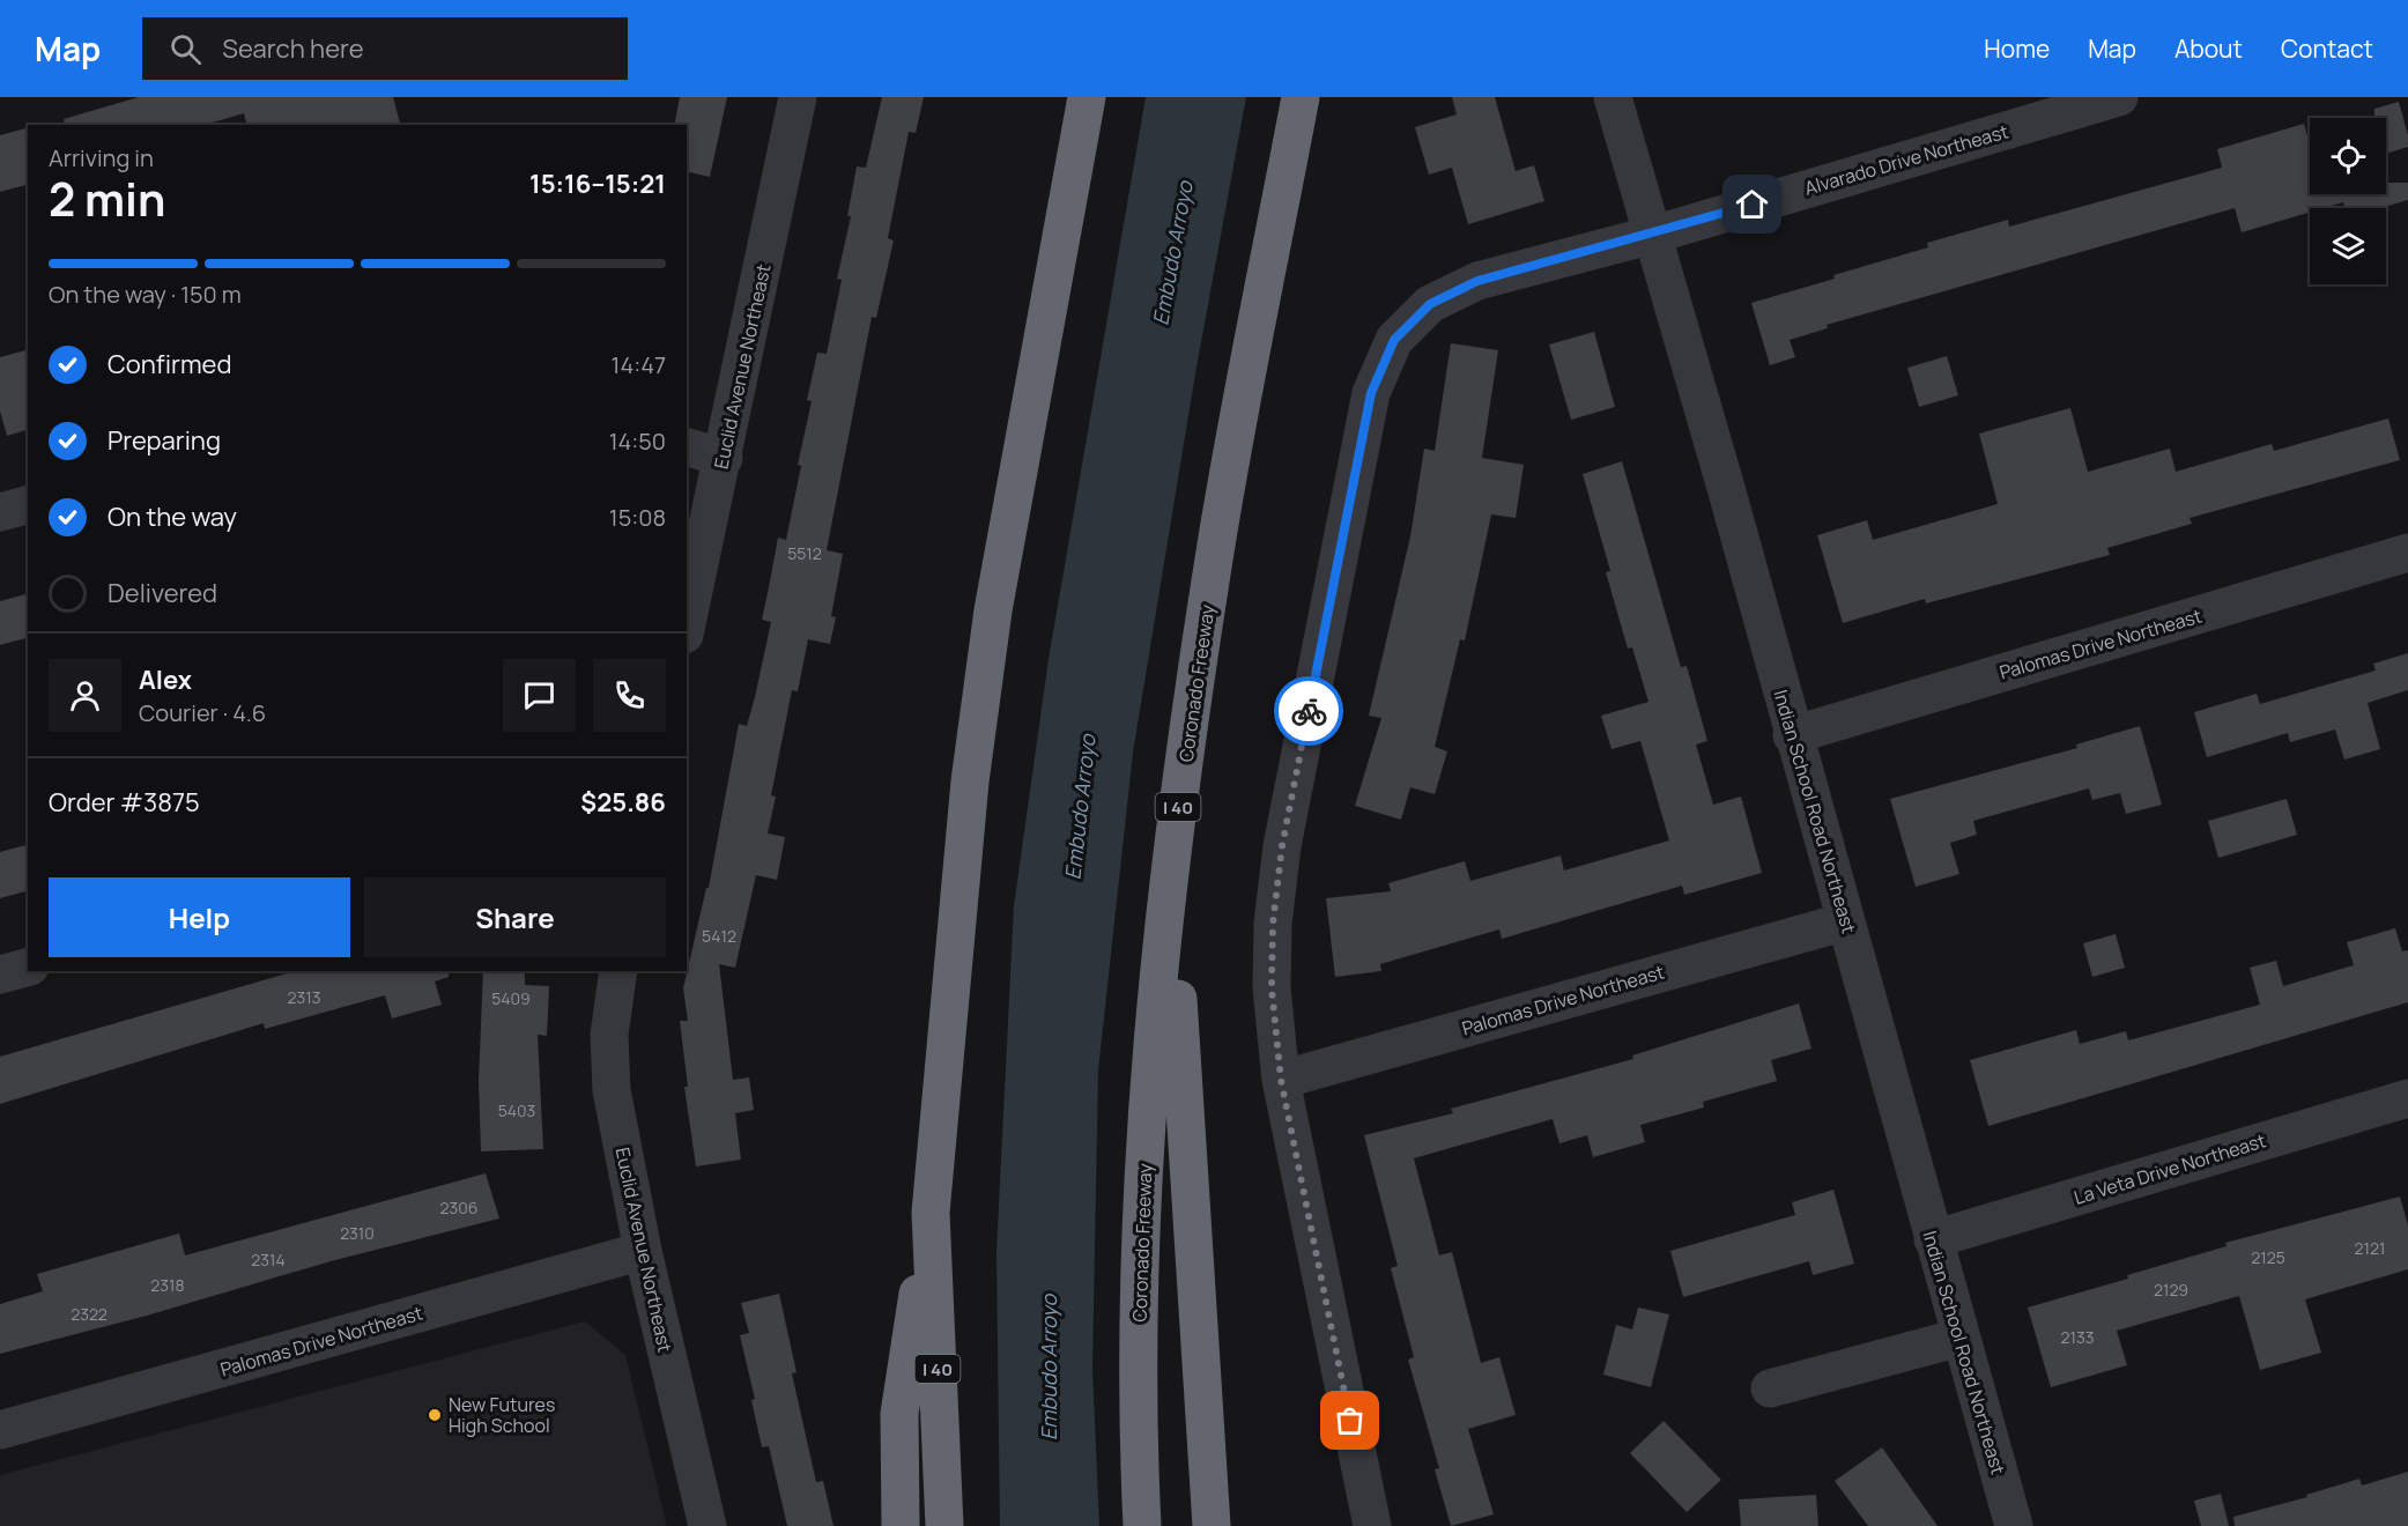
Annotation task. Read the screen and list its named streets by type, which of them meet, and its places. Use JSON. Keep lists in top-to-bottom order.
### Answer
{
  "streets": {
    "highway": ["Coronado Freeway", "I 40"],
    "street": [
      "Alvarado Drive Northeast",
      "Euclid Avenue Northeast",
      "Palomas Drive Northeast",
      "Indian School Road Northeast",
      "La Veta Drive Northeast"
    ]
  },
  "crossings": [
    ["Alvarado Drive Northeast", "Palomas Drive Northeast"],
    ["Alvarado Drive Northeast", "Indian School Road Northeast"],
    ["Euclid Avenue Northeast", "Palomas Drive Northeast"],
    ["Palomas Drive Northeast", "Indian School Road Northeast"],
    ["Indian School Road Northeast", "La Veta Drive Northeast"]
  ],
  "water": ["Embudo Arroyo"],
  "places": ["New Futures High School"],
  "house_numbers": [
    "5512",
    "5412",
    "2313",
    "5409",
    "5403",
    "2306",
    "2310",
    "2121",
    "2125",
    "2314",
    "2318",
    "2129",
    "2322",
    "2133"
  ],
  "page": {
    "header": "Map",
    "search": "Search here",
    "nav": [
      "Home",
      "Map",
      "About",
      "Contact"
    ],
    "heading": ["2 min", "Arriving in", "15:16–15:21"],
    "panel": [
      "Alex",
      "Courier · 4.6",
      "Order #3875",
      "$25.86"
    ],
    "bar": "On the way · 150 m",
    "list": [
      ["Confirmed", "14:47"],
      ["Preparing", "14:50"],
      ["On the way", "15:08"],
      "Delivered"
    ],
    "buttons": ["Help", "Share"]
  }
}
